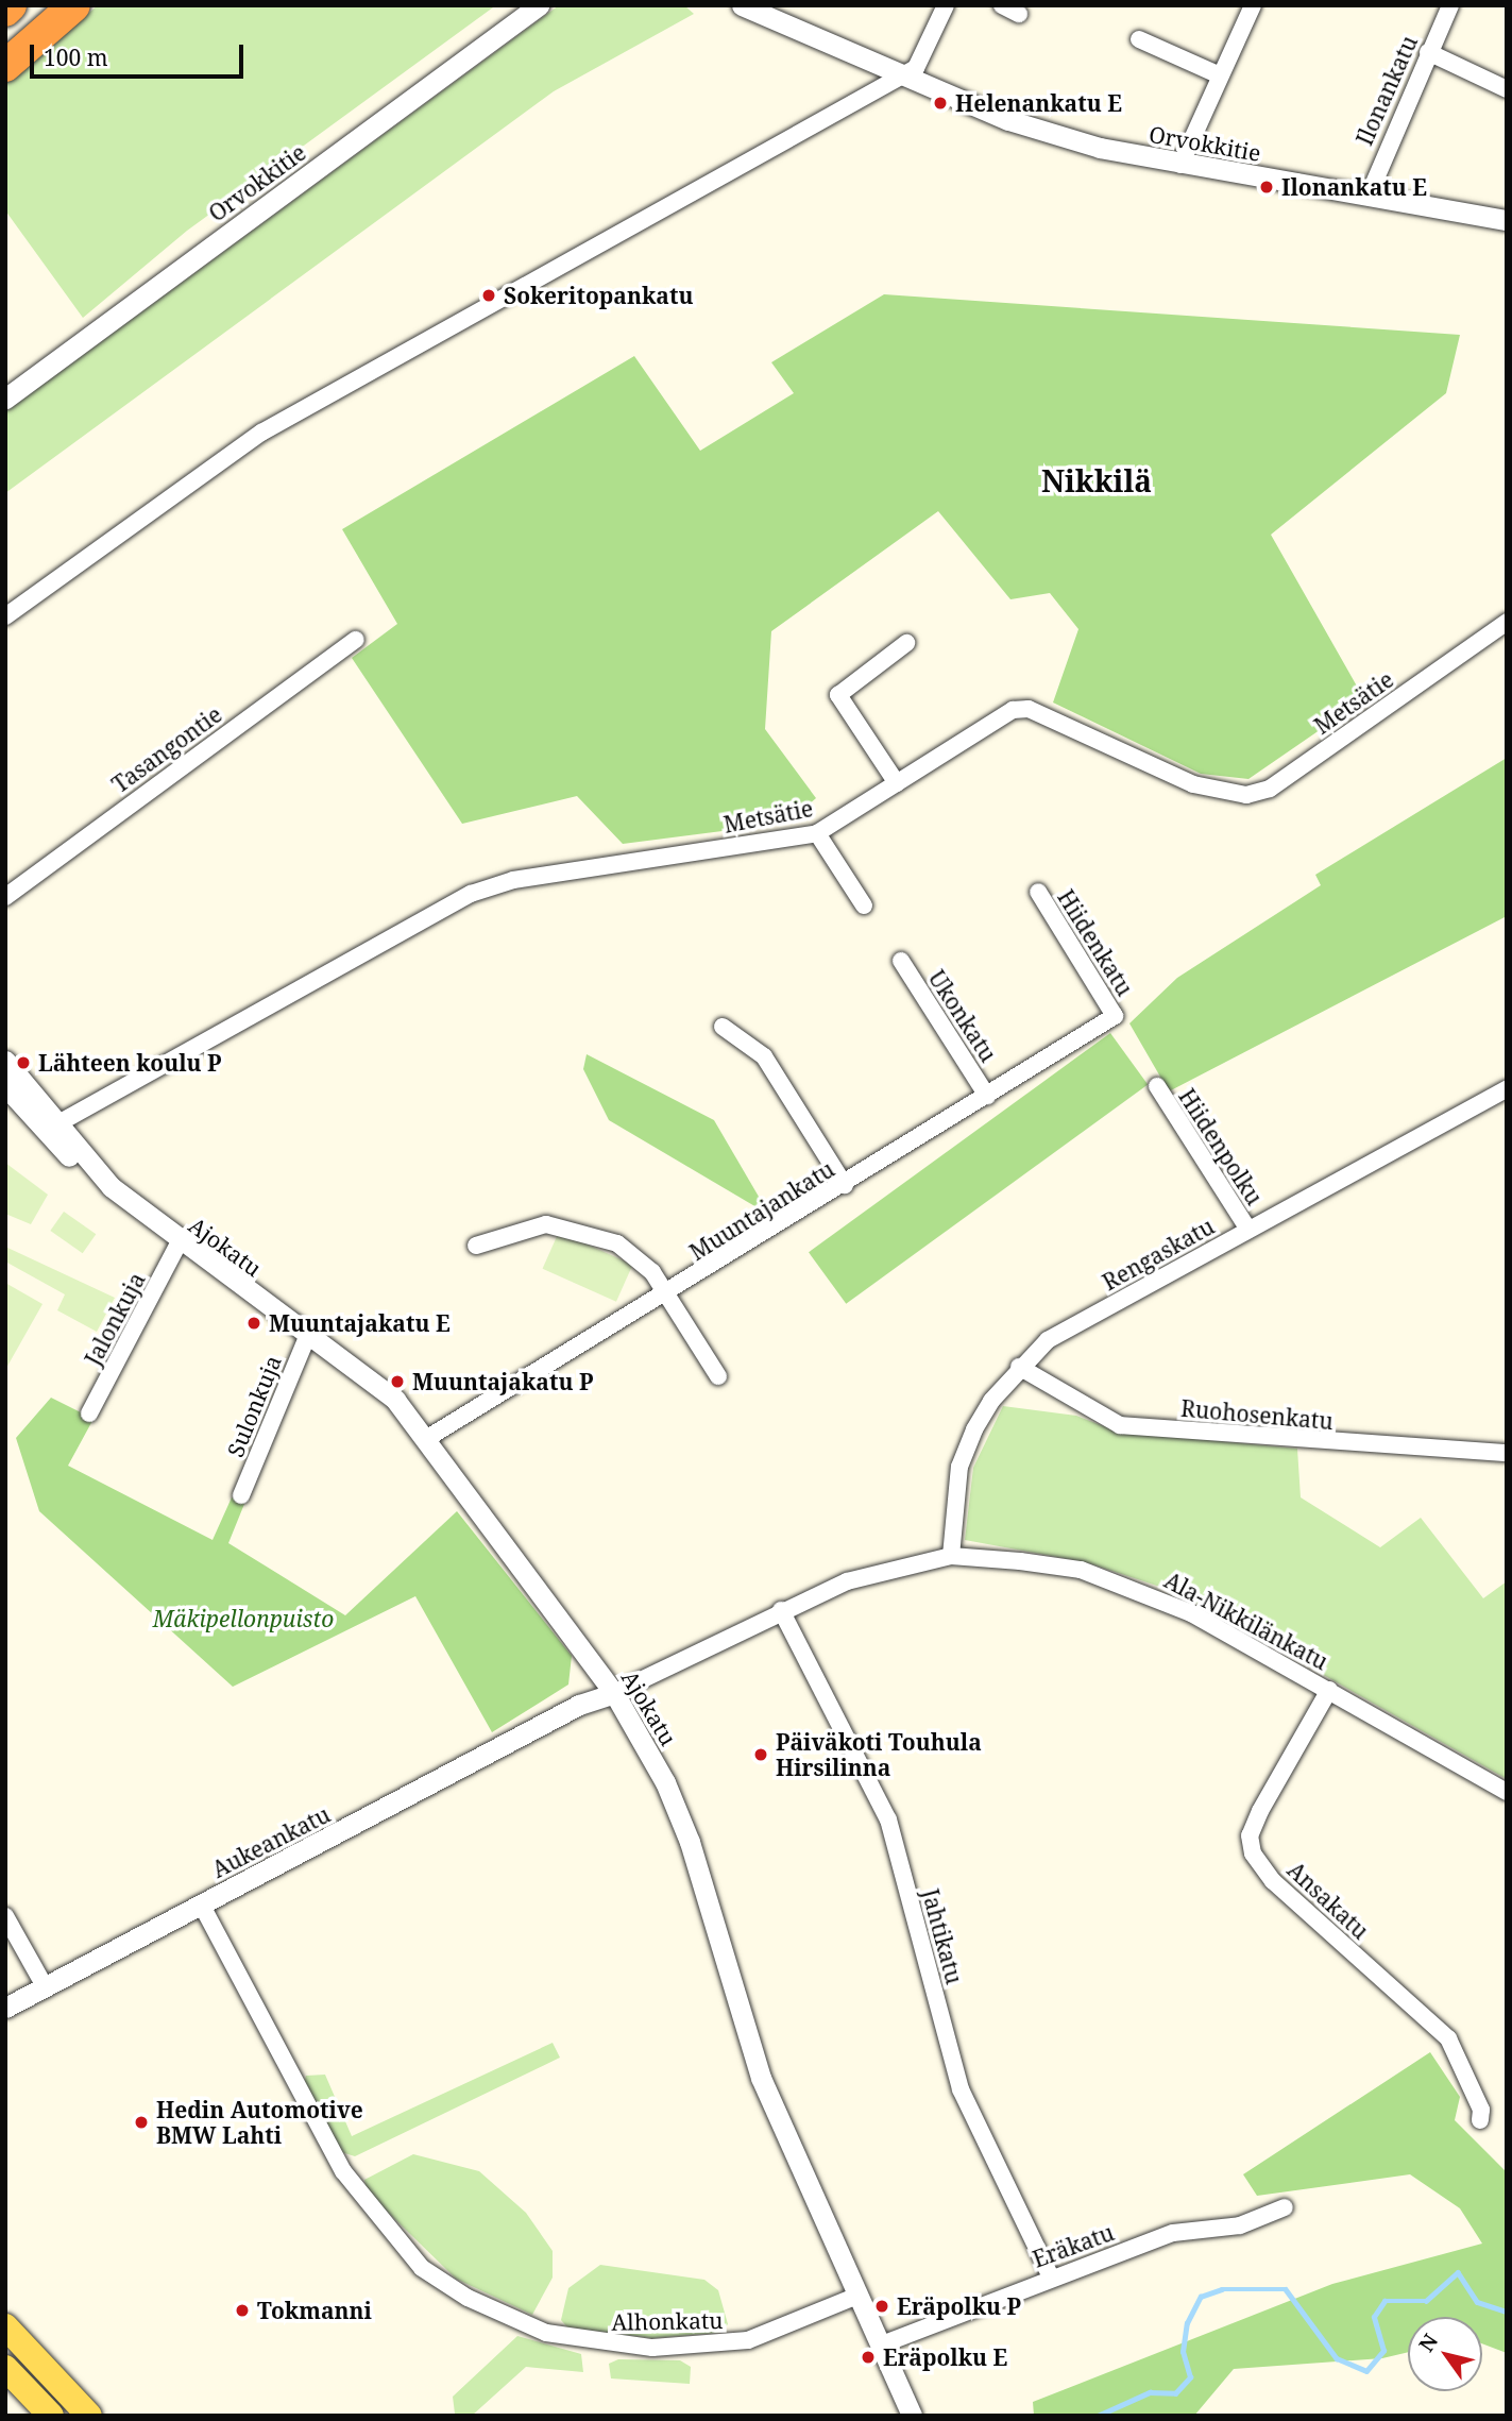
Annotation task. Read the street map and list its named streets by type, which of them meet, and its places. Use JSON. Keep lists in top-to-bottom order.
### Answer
{
  "streets": {
    "street": [
      "Ilonankatu",
      "Orvokkitie",
      "Metsätie",
      "Tasangontie",
      "Hiidenkatu",
      "Ukonkatu",
      "Hiidenpolku",
      "Muuntajankatu",
      "Ajokatu",
      "Rengaskatu",
      "Jalonkuja",
      "Sulonkuja",
      "Ruohosenkatu",
      "Ala-Nikkilänkatu",
      "Aukeankatu",
      "Ansakatu",
      "Jahtikatu",
      "Eräkatu",
      "Alhonkatu"
    ]
  },
  "crossings": [
    ["Ilonankatu", "Orvokkitie"],
    ["Metsätie", "Ajokatu"],
    ["Hiidenkatu", "Muuntajankatu"],
    ["Ukonkatu", "Muuntajankatu"],
    ["Hiidenpolku", "Rengaskatu"],
    ["Muuntajankatu", "Ajokatu"],
    ["Ajokatu", "Jalonkuja"],
    ["Ajokatu", "Sulonkuja"],
    ["Ajokatu", "Ala-Nikkilänkatu"],
    ["Ajokatu", "Aukeankatu"],
    ["Ajokatu", "Eräkatu"],
    ["Ajokatu", "Alhonkatu"],
    ["Rengaskatu", "Ruohosenkatu"],
    ["Rengaskatu", "Ala-Nikkilänkatu"],
    ["Ala-Nikkilänkatu", "Aukeankatu"],
    ["Ala-Nikkilänkatu", "Ansakatu"],
    ["Ala-Nikkilänkatu", "Jahtikatu"],
    ["Aukeankatu", "Alhonkatu"],
    ["Jahtikatu", "Eräkatu"]
  ],
  "districts": ["Nikkilä"],
  "parks": ["Mäkipellonpuisto"],
  "places": [
    "Helenankatu E",
    "Ilonankatu E",
    "Sokeritopankatu",
    "Lähteen koulu P",
    "Muuntajakatu E",
    "Muuntajakatu P",
    "Päiväkoti Touhula Hirsilinna",
    "Hedin Automotive BMW Lahti",
    "Eräpolku P",
    "Tokmanni",
    "Eräpolku E"
  ],
  "scale_bar": "100 m",
  "north": "top left"
}
